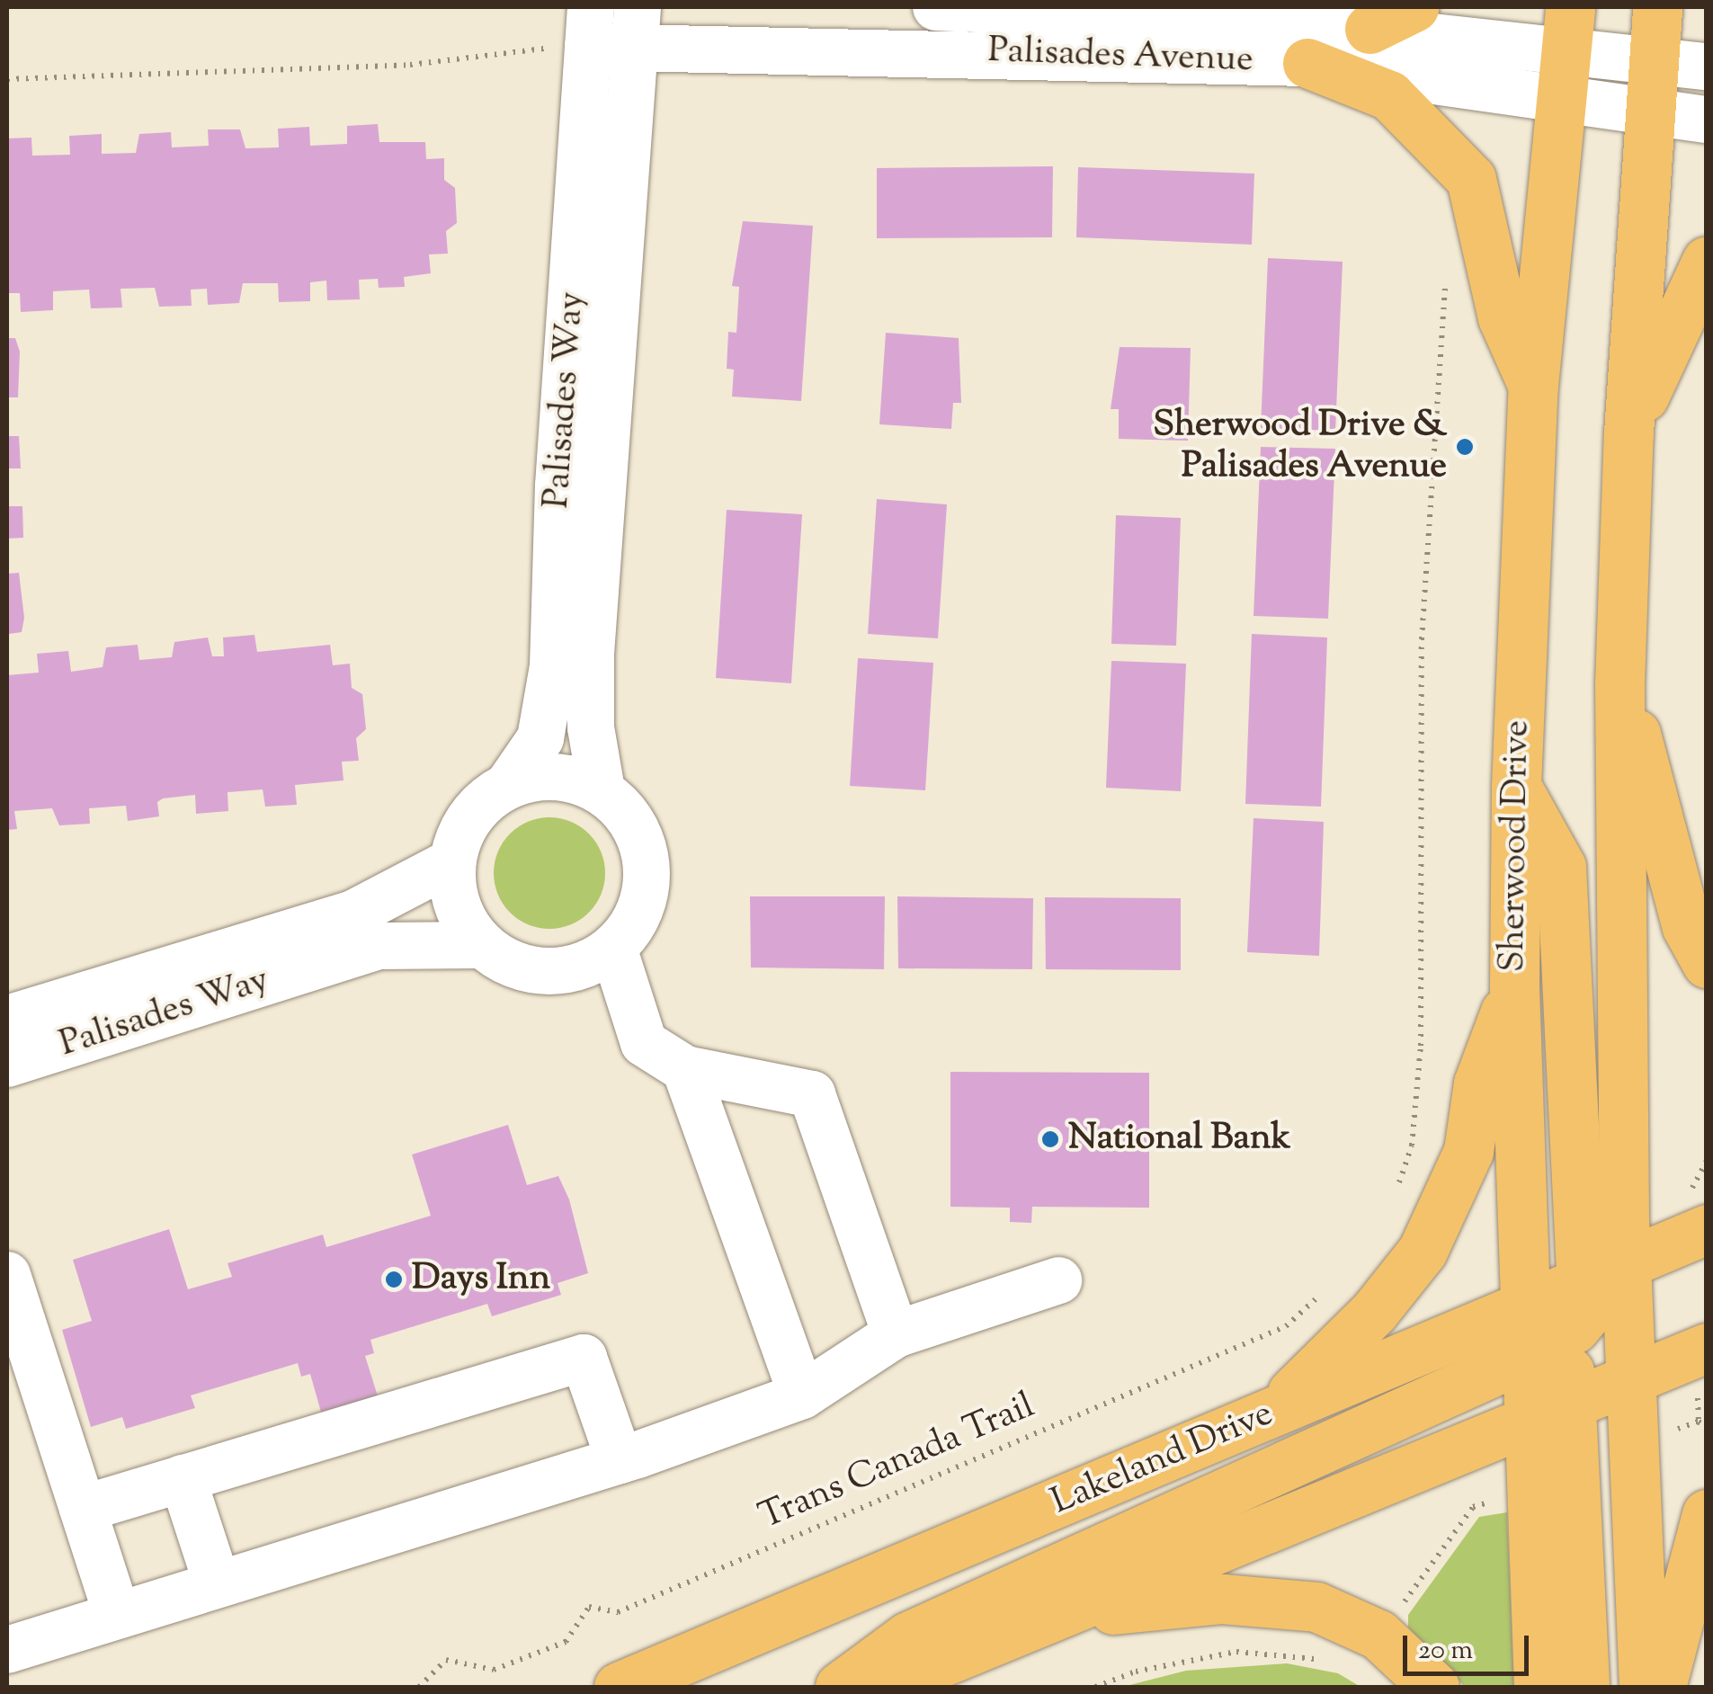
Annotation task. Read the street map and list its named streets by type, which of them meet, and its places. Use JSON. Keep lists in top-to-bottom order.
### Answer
{
  "streets": {
    "main road": ["Sherwood Drive", "Lakeland Drive"],
    "street": ["Palisades Avenue", "Palisades Way"],
    "path": ["Trans Canada Trail"]
  },
  "crossings": [
    ["Palisades Avenue", "Palisades Way"],
    ["Palisades Avenue", "Sherwood Drive"],
    ["Sherwood Drive", "Lakeland Drive"]
  ],
  "places": ["Sherwood Drive & Palisades Avenue", "National Bank", "Days Inn"],
  "scale_bar": "20 m"
}
